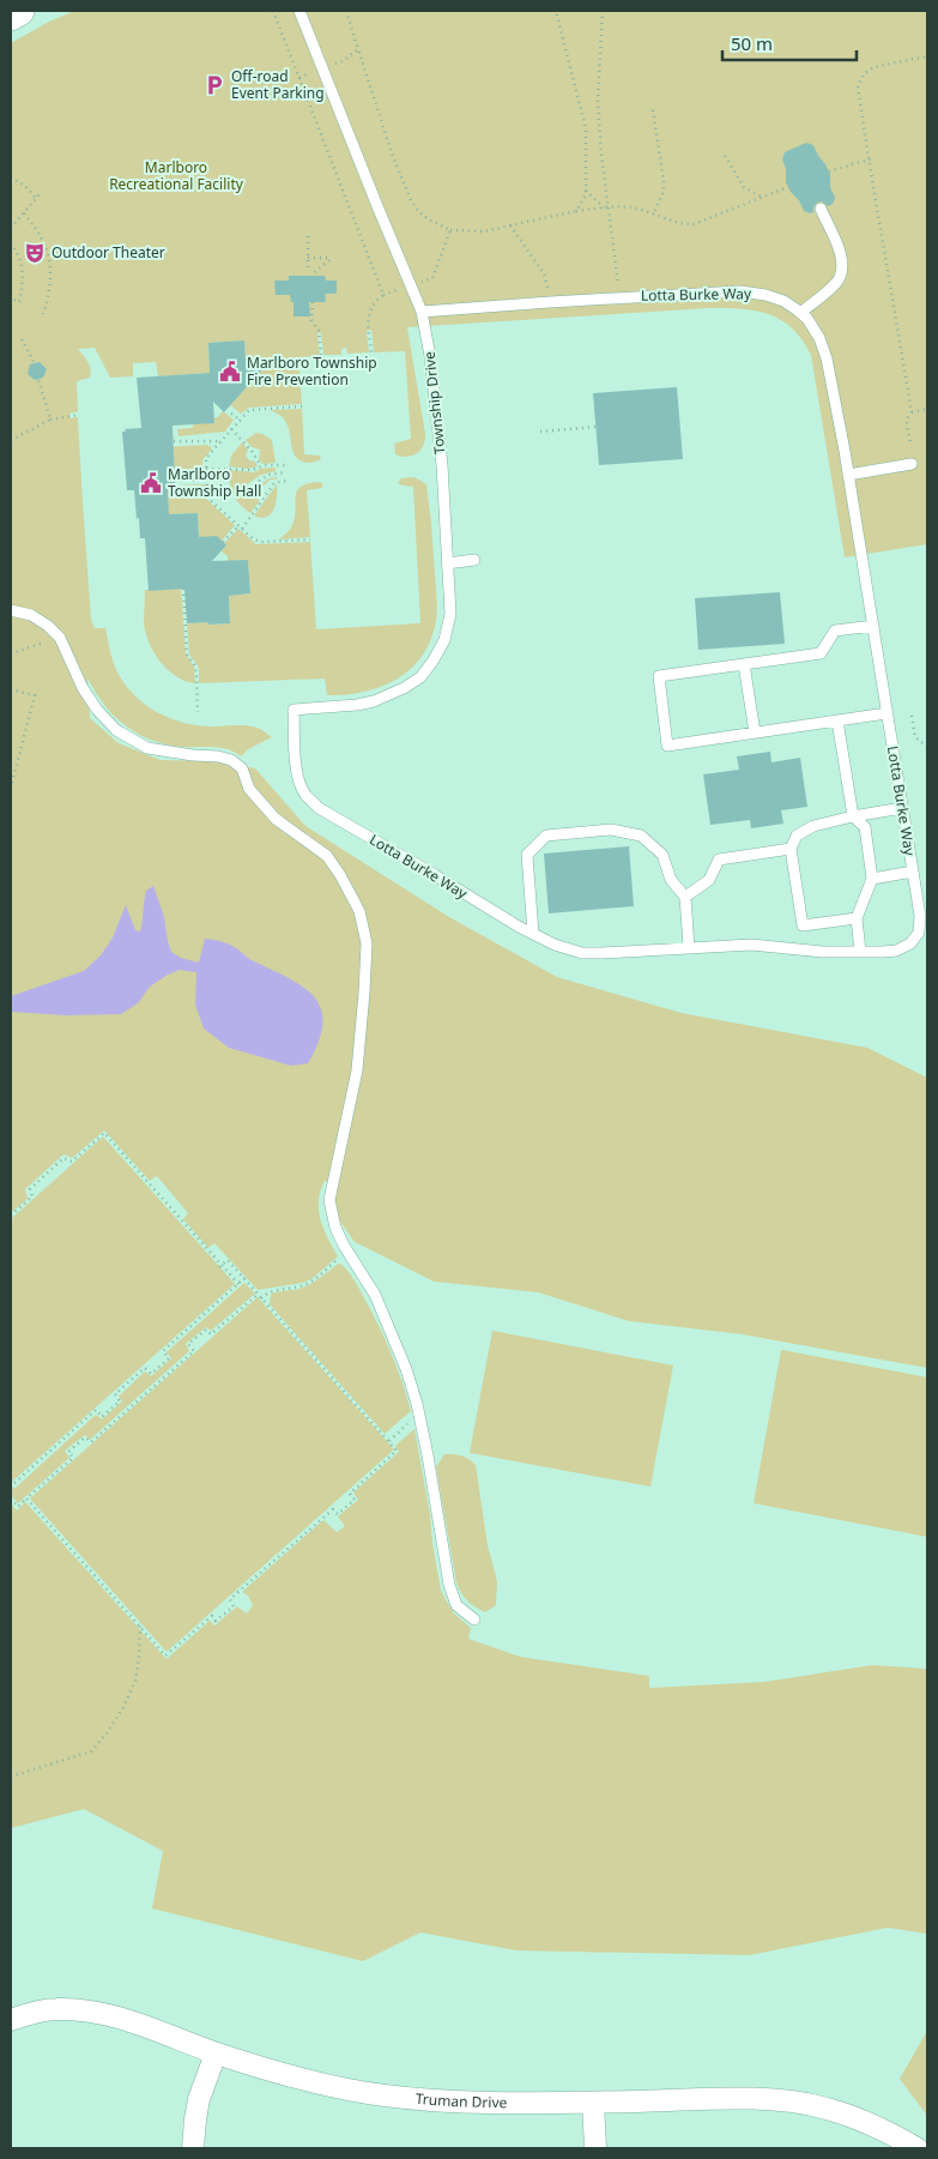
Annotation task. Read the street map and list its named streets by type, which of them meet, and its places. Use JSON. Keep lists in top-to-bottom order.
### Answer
{
  "streets": {
    "street": ["Truman Drive"],
    "lane": ["Lotta Burke Way", "Township Drive"]
  },
  "crossings": [
    ["Lotta Burke Way", "Township Drive"]
  ],
  "parks": ["Marlboro Recreational Facility"],
  "places": {
    "parking": ["Off-road Event Parking"],
    "theatre": ["Outdoor Theater"],
    "public building": ["Marlboro Township Fire Prevention", "Marlboro Township Hall"]
  },
  "scale_bar": "50 m"
}
